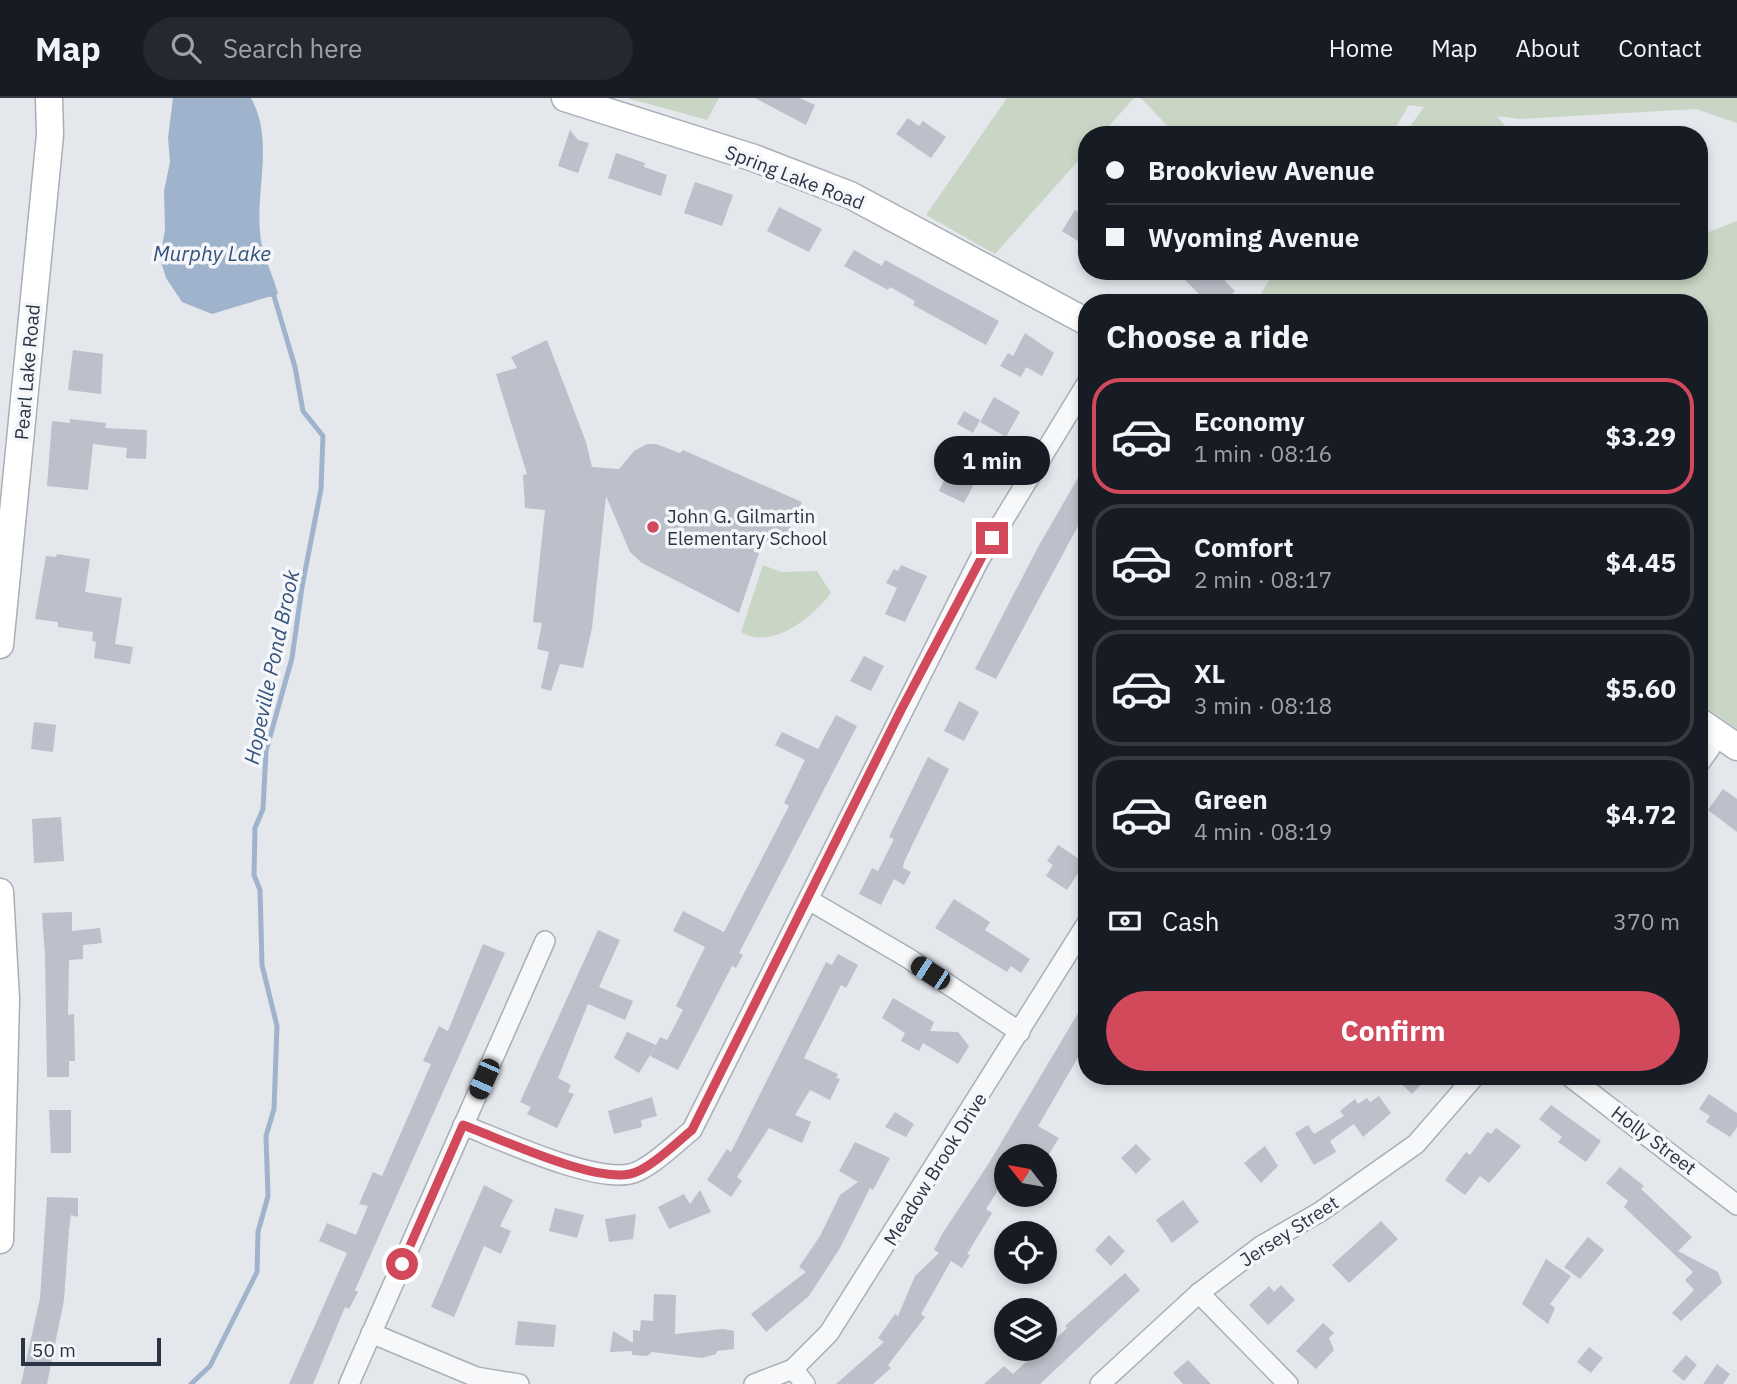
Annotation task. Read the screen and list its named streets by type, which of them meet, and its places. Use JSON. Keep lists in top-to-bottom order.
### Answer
{
  "streets": {
    "main road": ["Spring Lake Road", "Pearl Lake Road"],
    "street": ["Holly Street", "Meadow Brook Drive", "Jersey Street"]
  },
  "water": ["Murphy Lake", "Hopeville Pond Brook"],
  "places": ["John G. Gilmartin Elementary School"],
  "scale_bar": "50 m",
  "north": "top left",
  "page": {
    "header": "Map",
    "search": "Search here",
    "nav": [
      "Home",
      "Map",
      "About",
      "Contact"
    ],
    "banner": ["Brookview Avenue", "Wyoming Avenue"],
    "heading": "Choose a ride",
    "list": [
      {
        "name": "Economy",
        "note": "1 min · 08:16",
        "value": "$3.29"
      },
      {
        "name": "Comfort",
        "note": "2 min · 08:17",
        "value": "$4.45"
      },
      {
        "name": "XL",
        "note": "3 min · 08:18",
        "value": "$5.60"
      },
      {
        "name": "Green",
        "note": "4 min · 08:19",
        "value": "$4.72"
      }
    ],
    "bubble": "1 min",
    "pay": ["Cash", "370 m"],
    "buttons": "Confirm",
    "scale": "50 m"
  }
}
